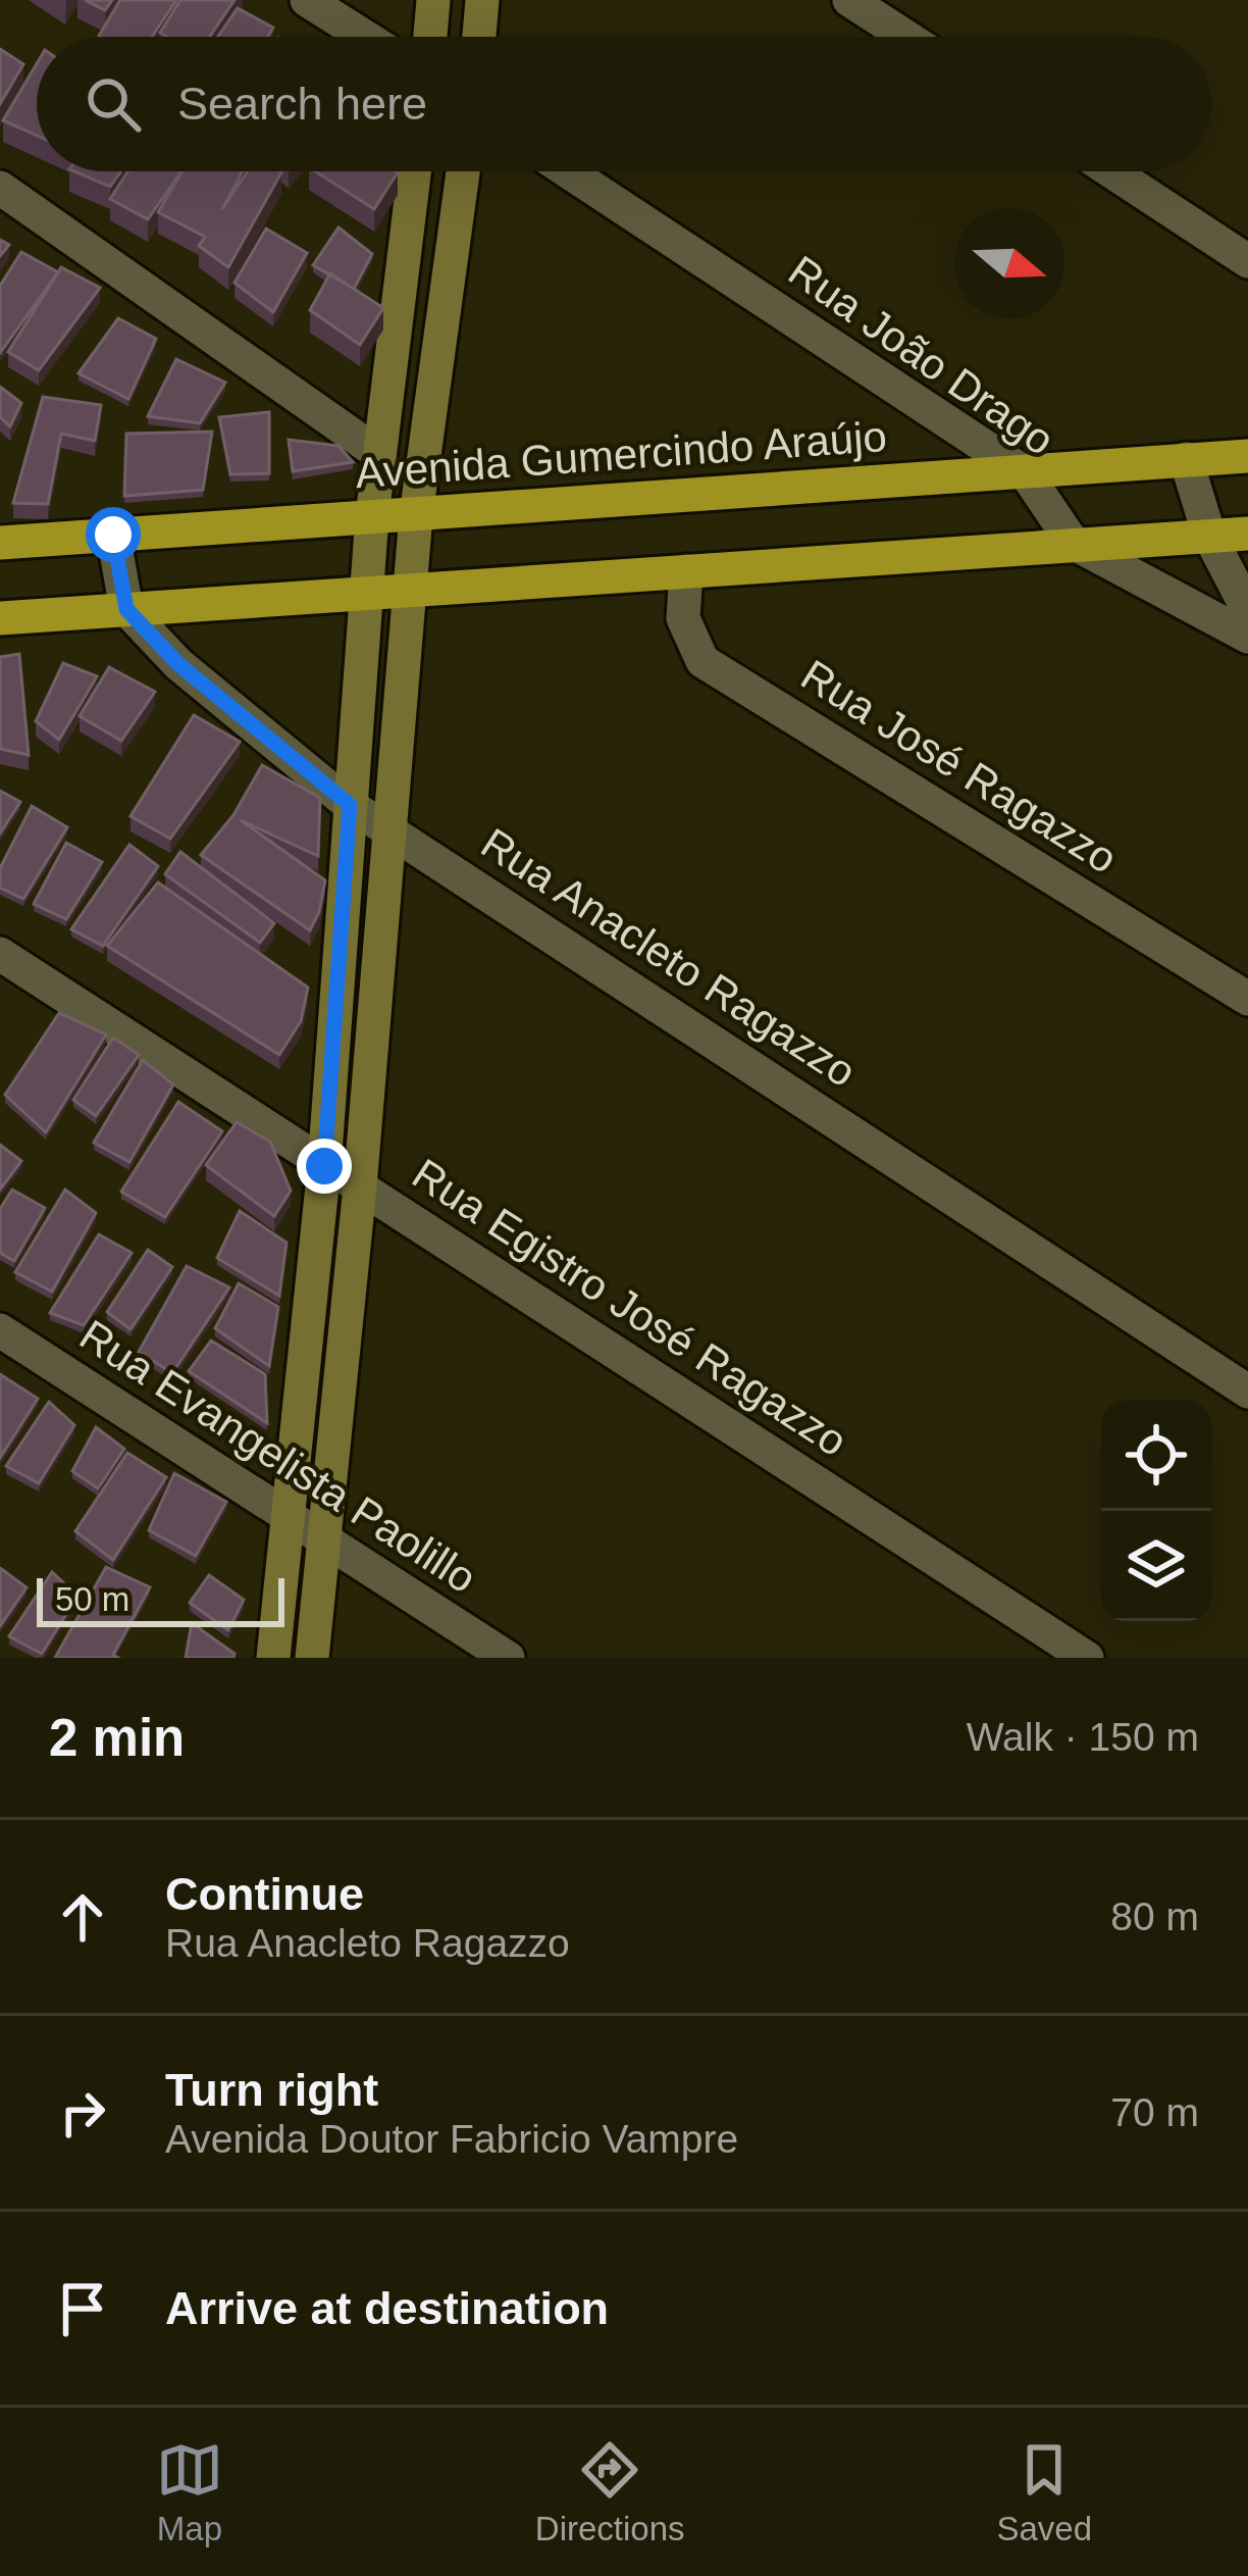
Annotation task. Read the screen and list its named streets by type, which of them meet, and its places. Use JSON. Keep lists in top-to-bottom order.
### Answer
{
  "streets": {
    "highway": ["Avenida Gumercindo Araújo"],
    "street": [
      "Rua João Drago",
      "Rua José Ragazzo",
      "Rua Anacleto Ragazzo",
      "Rua Egistro José Ragazzo",
      "Rua Evangelista Paolillo"
    ]
  },
  "crossings": [
    ["Rua João Drago", "Avenida Gumercindo Araújo"]
  ],
  "scale_bar": "50 m",
  "north": "right",
  "page": {
    "search": "Search here",
    "scale": "50 m",
    "heading": ["2 min", "Walk · 150 m"],
    "list": [
      ["Continue", "Rua Anacleto Ragazzo", "80 m"],
      ["Turn right", "Avenida Doutor Fabricio Vampre", "70 m"],
      "Arrive at destination"
    ],
    "nav": ["Map", "Directions", "Saved"]
  }
}
